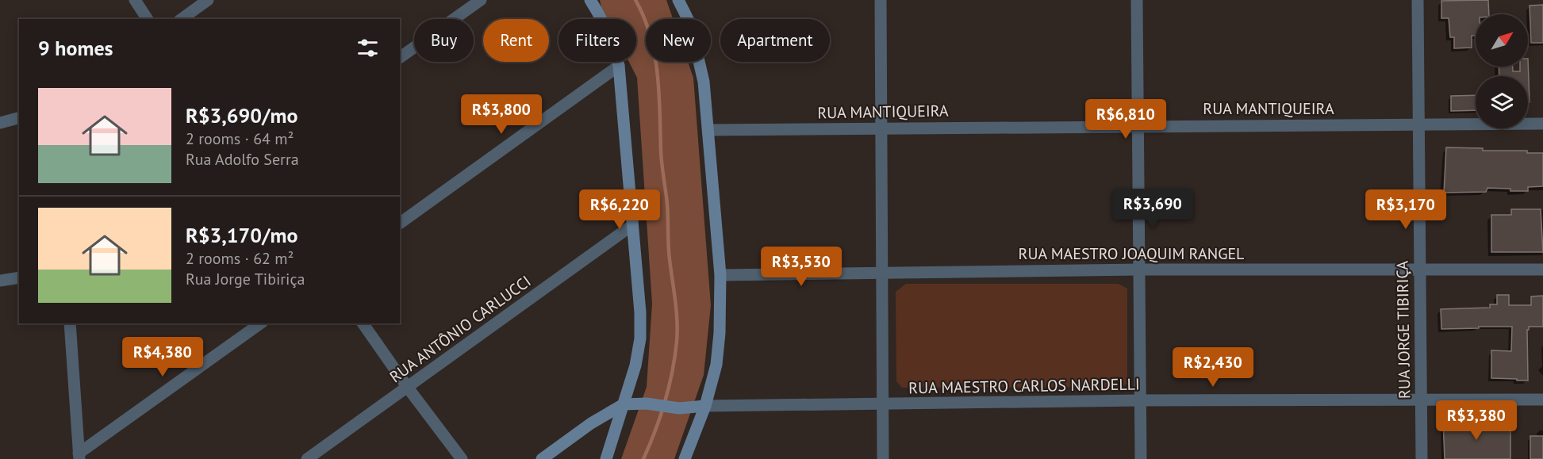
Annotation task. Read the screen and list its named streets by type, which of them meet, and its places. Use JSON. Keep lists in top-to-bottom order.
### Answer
{
  "streets": {
    "street": [
      "RUA MANTIQUEIRA",
      "RUA MAESTRO JOAQUIM RANGEL",
      "RUA ANTÔNIO CARLUCCI",
      "RUA JORGE TIBIRIÇA",
      "RUA MAESTRO CARLOS NARDELLI"
    ]
  },
  "crossings": [
    ["RUA MANTIQUEIRA", "RUA JORGE TIBIRIÇA"],
    ["RUA MAESTRO JOAQUIM RANGEL", "RUA JORGE TIBIRIÇA"],
    ["RUA JORGE TIBIRIÇA", "RUA MAESTRO CARLOS NARDELLI"]
  ],
  "north": "top right",
  "page": {
    "chip": [
      "Buy",
      "Rent",
      "Filters",
      "New",
      "Apartment"
    ],
    "heading": "9 homes",
    "list": [
      {
        "name": "R$3,690/mo",
        "note": "2 rooms · 64 m² · Rua Adolfo Serra"
      },
      {
        "name": "R$3,170/mo",
        "note": "2 rooms · 62 m² · Rua Jorge Tibiriça"
      }
    ],
    "price": [
      "R$3,800",
      "R$6,810",
      "R$3,690",
      "R$6,220",
      "R$3,170",
      "R$3,530",
      "R$4,380",
      "R$2,430",
      "R$3,380"
    ]
  }
}
